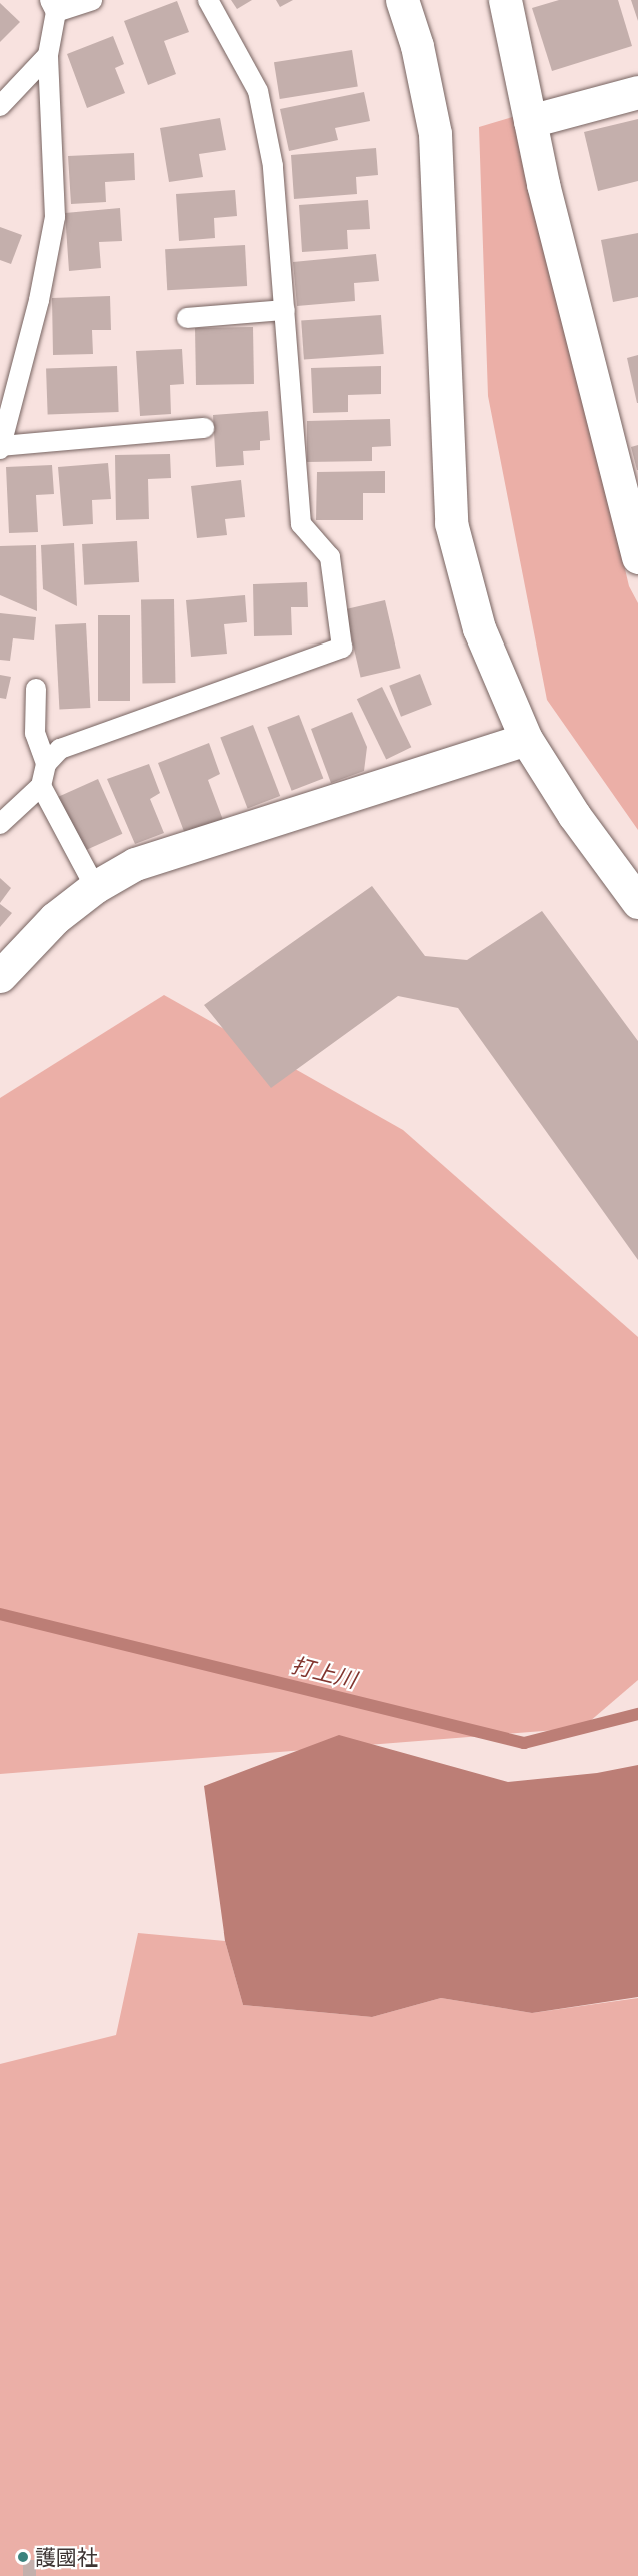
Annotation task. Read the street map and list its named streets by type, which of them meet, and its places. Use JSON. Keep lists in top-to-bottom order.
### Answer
{
  "water": ["打上川"],
  "places": ["護國社"]
}
